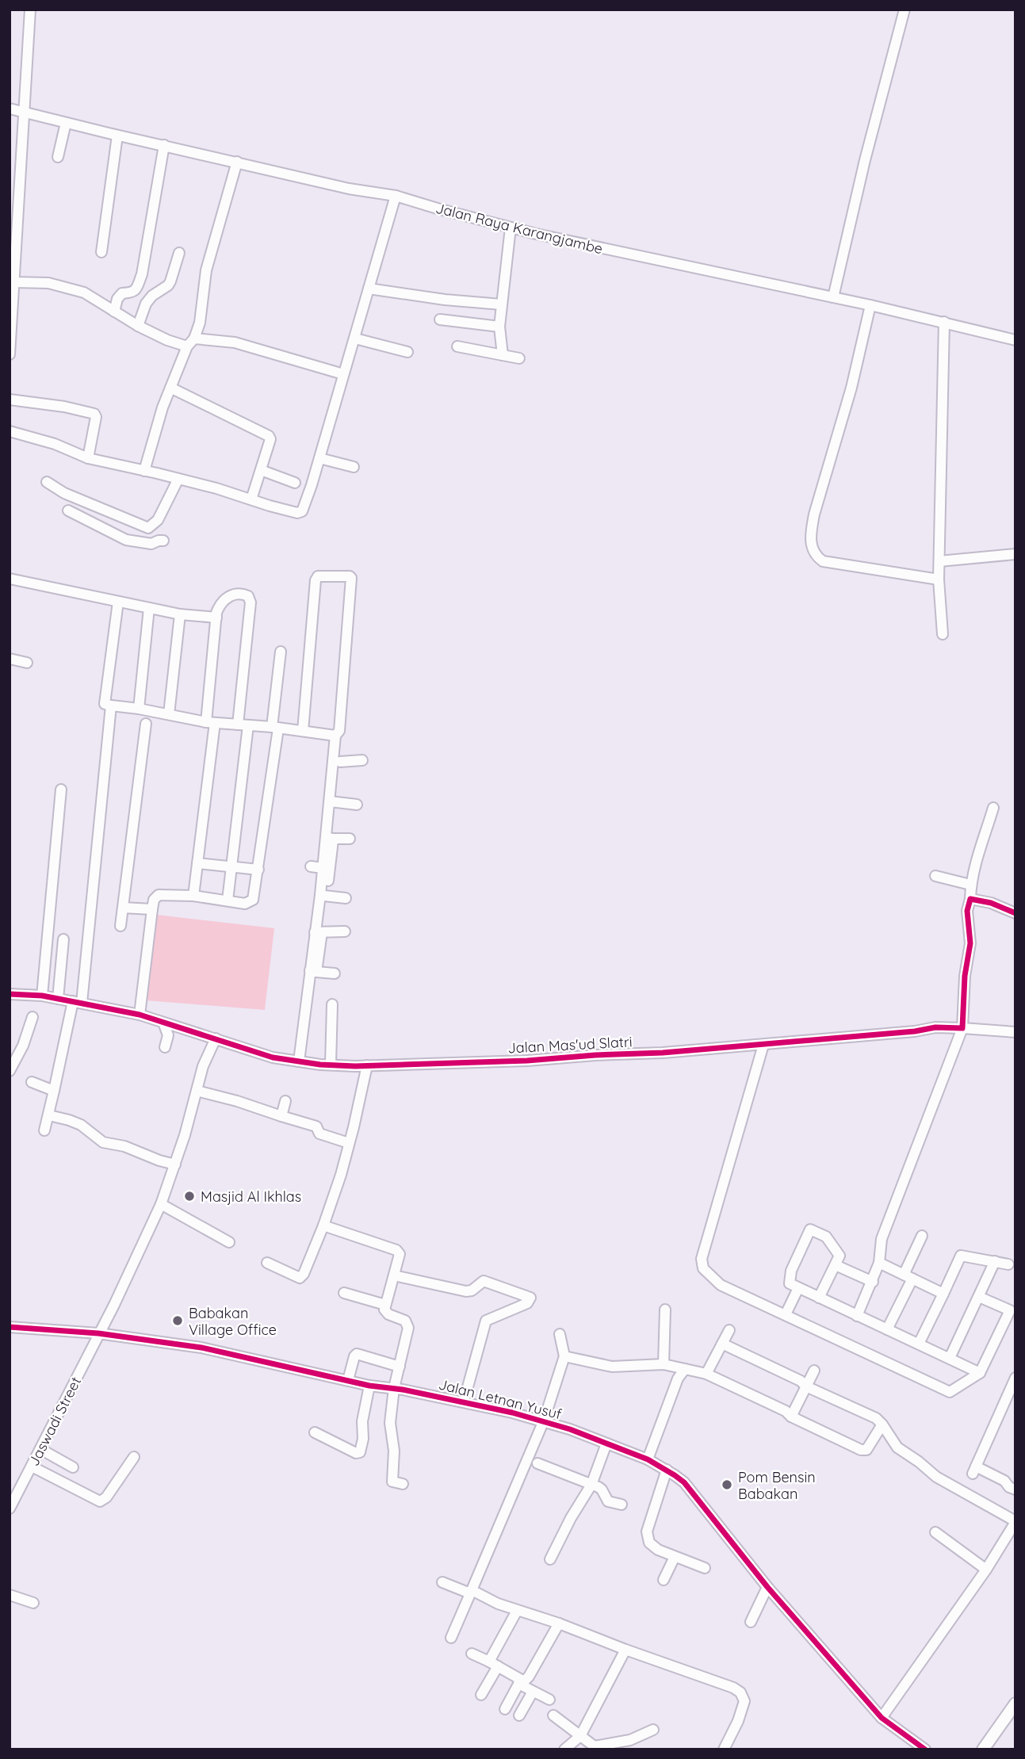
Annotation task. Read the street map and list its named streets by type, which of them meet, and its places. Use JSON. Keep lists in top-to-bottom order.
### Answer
{
  "streets": {
    "street": [
      "Jalan Raya Karangjambe",
      "Jalan Mas'ud Slatri",
      "Jalan Letnan Yusuf",
      "Jaswadi Street"
    ]
  },
  "crossings": [
    ["Jalan Mas'ud Slatri", "Jaswadi Street"],
    ["Jalan Letnan Yusuf", "Jaswadi Street"]
  ],
  "places": ["Masjid Al Ikhlas", "Babakan Village Office", "Pom Bensin Babakan"]
}
